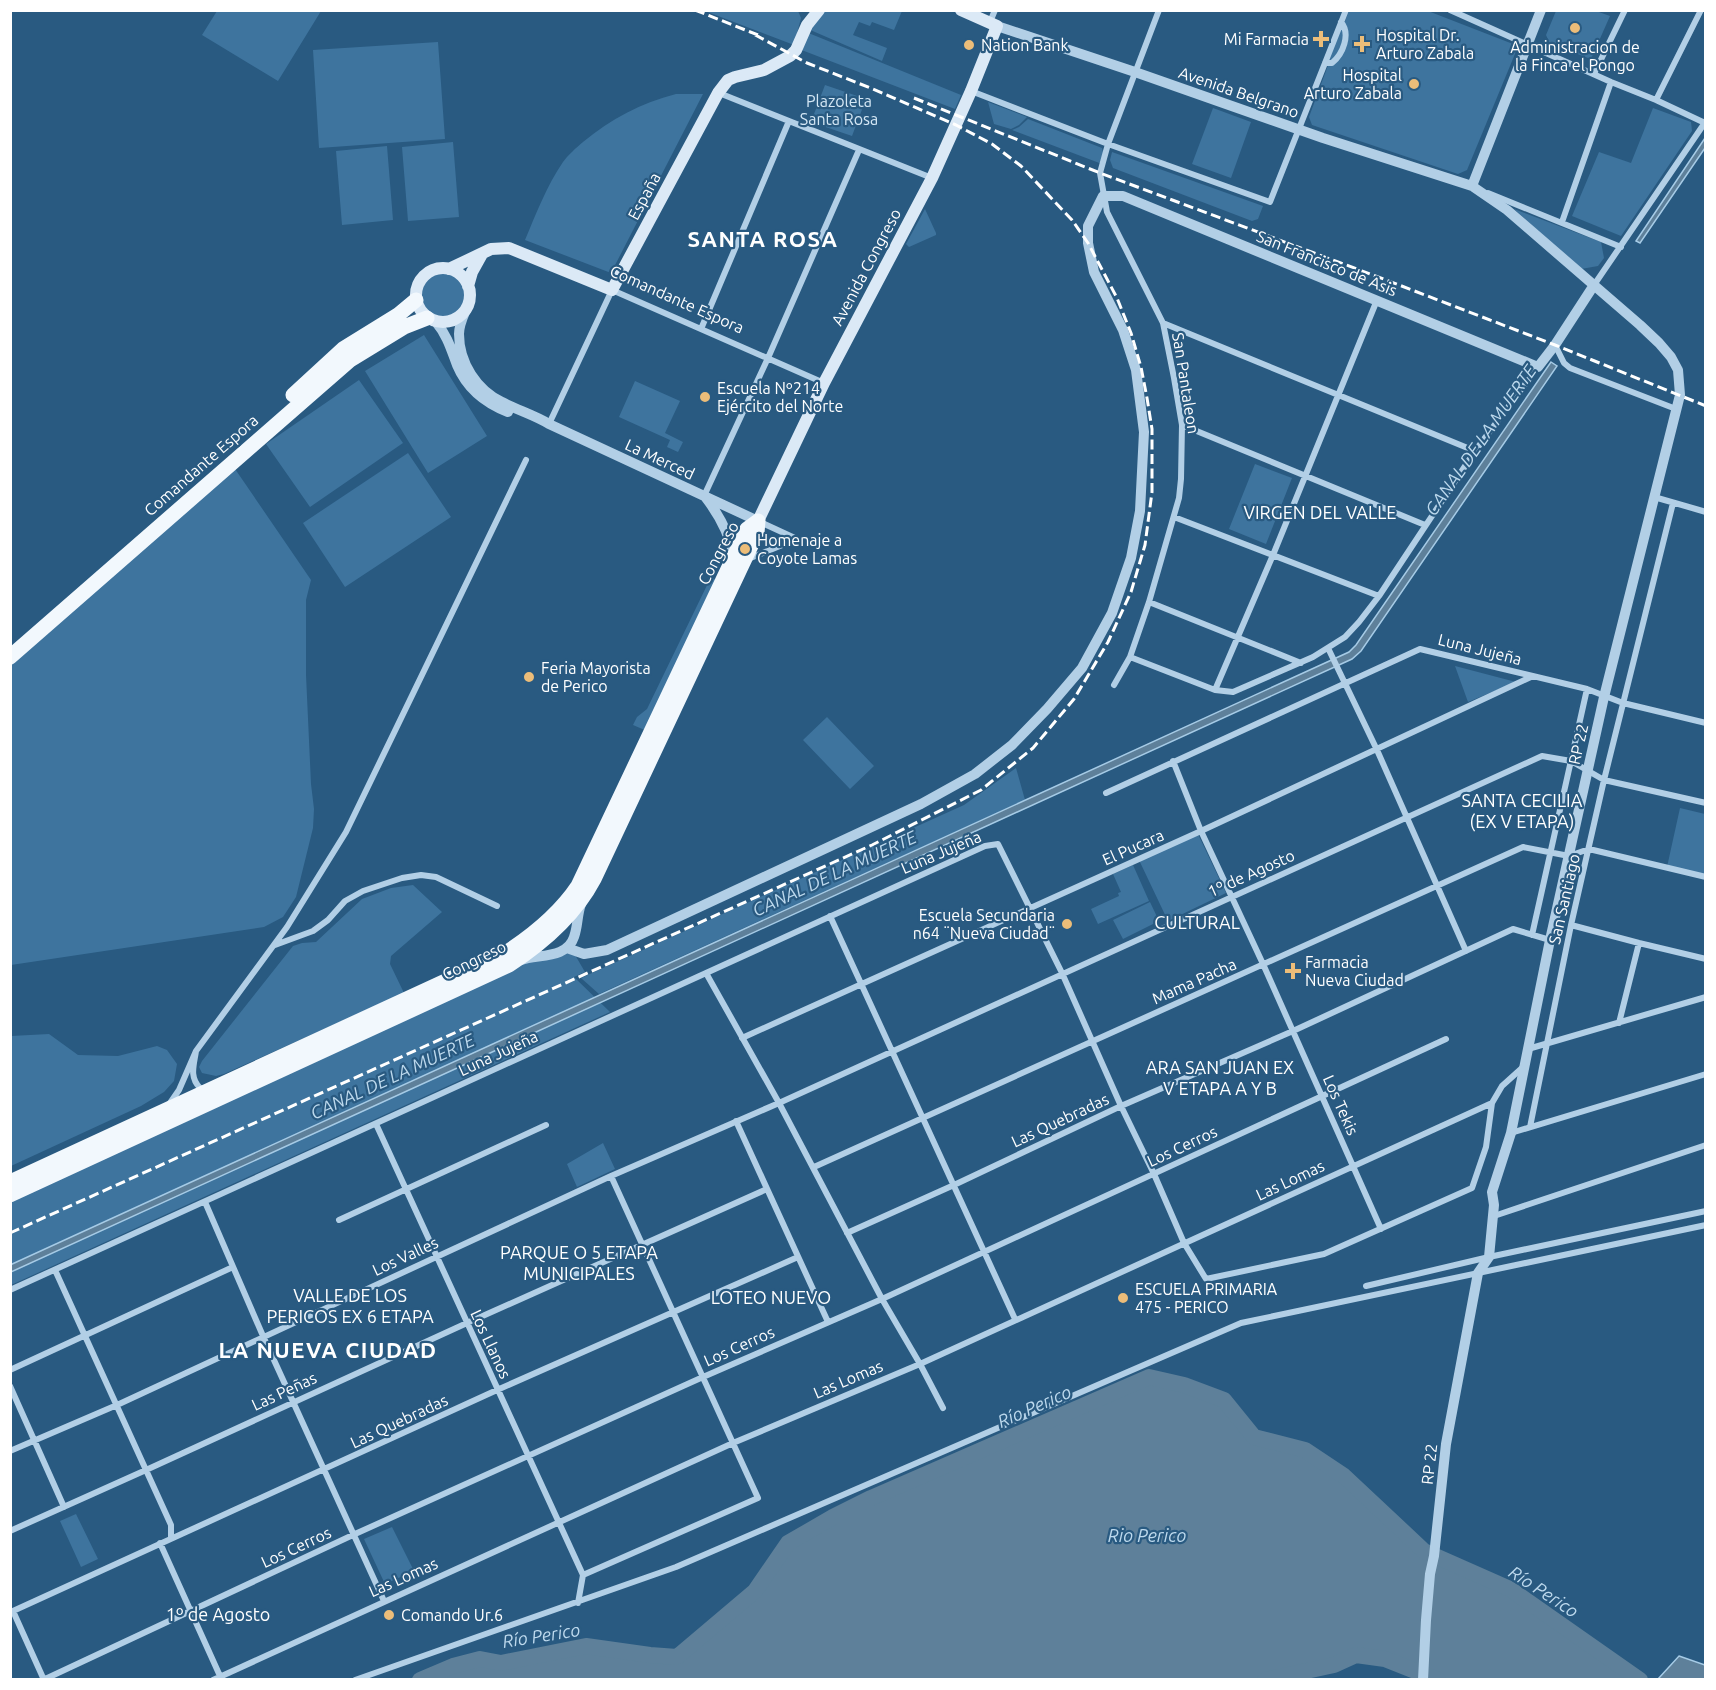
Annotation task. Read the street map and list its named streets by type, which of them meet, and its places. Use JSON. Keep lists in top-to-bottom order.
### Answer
{
  "streets": {
    "main road": [
      "España",
      "Avenida Congreso",
      "Comandante Espora",
      "Congreso"
    ],
    "street": [
      "Avenida Belgrano",
      "San Francisco de Asis",
      "San Pantaleon",
      "La Merced",
      "Luna Jujeña",
      "RP 22",
      "El Pucara",
      "1º de Agosto",
      "San Santiago",
      "Mama Pacha",
      "Los Tekis",
      "Las Quebradas",
      "Los Cerros",
      "Las Lomas",
      "Los Valles",
      "Los Llanos",
      "Las Peñas"
    ]
  },
  "crossings": [
    ["Avenida Belgrano", "Avenida Congreso"],
    ["Avenida Belgrano", "RP 22"],
    ["España", "Comandante Espora"],
    ["España", "La Merced"],
    ["San Francisco de Asis", "San Pantaleon"],
    ["Avenida Congreso", "Comandante Espora"],
    ["Avenida Congreso", "La Merced"],
    ["Avenida Congreso", "Congreso"],
    ["La Merced", "Congreso"],
    ["Luna Jujeña", "RP 22"],
    ["Luna Jujeña", "El Pucara"],
    ["Luna Jujeña", "San Santiago"],
    ["Luna Jujeña", "Los Tekis"],
    ["Luna Jujeña", "Los Llanos"],
    ["RP 22", "1º de Agosto"],
    ["RP 22", "Mama Pacha"],
    ["RP 22", "Las Quebradas"],
    ["El Pucara", "Los Tekis"],
    ["1º de Agosto", "San Santiago"],
    ["1º de Agosto", "Los Tekis"],
    ["1º de Agosto", "Los Valles"],
    ["Mama Pacha", "Los Tekis"],
    ["Los Tekis", "Las Quebradas"],
    ["Los Tekis", "Los Cerros"],
    ["Los Tekis", "Las Lomas"],
    ["Las Quebradas", "Los Cerros"],
    ["Las Quebradas", "Los Llanos"],
    ["Los Cerros", "Los Llanos"],
    ["Las Lomas", "Los Llanos"],
    ["Los Valles", "Los Llanos"],
    ["Los Llanos", "Las Peñas"]
  ],
  "districts": [
    "SANTA ROSA",
    "VIRGEN DEL VALLE",
    "SANTA CECILIA (EX V ETAPA)",
    "CULTURAL",
    "ARA SAN JUAN EX V ETAPA A Y B",
    "PARQUE O 5 ETAPA MUNICIPALES",
    "VALLE DE LOS PERICOS EX 6 ETAPA",
    "LOTEO NUEVO",
    "LA NUEVA CIUDAD",
    "1º de Agosto"
  ],
  "water": ["CANAL DE LA MUERTE", "Río Perico", "Rio Perico"],
  "parks": ["Plazoleta Santa Rosa"],
  "places": {
    "other": [
      "Administracion de la Finca el Pongo",
      "Nation Bank",
      "Hospital Arturo Zabala",
      "Escuela Nº214 Ejército del Norte",
      "Homenaje a Coyote Lamas",
      "Feria Mayorista de Perico",
      "Escuela Secundaria n64 ¨Nueva Ciudad¨",
      "ESCUELA PRIMARIA 475 - PERICO",
      "Comando Ur.6"
    ],
    "health": ["Mi Farmacia", "Hospital Dr. Arturo Zabala", "Farmacia Nueva Ciudad"]
  }
}
